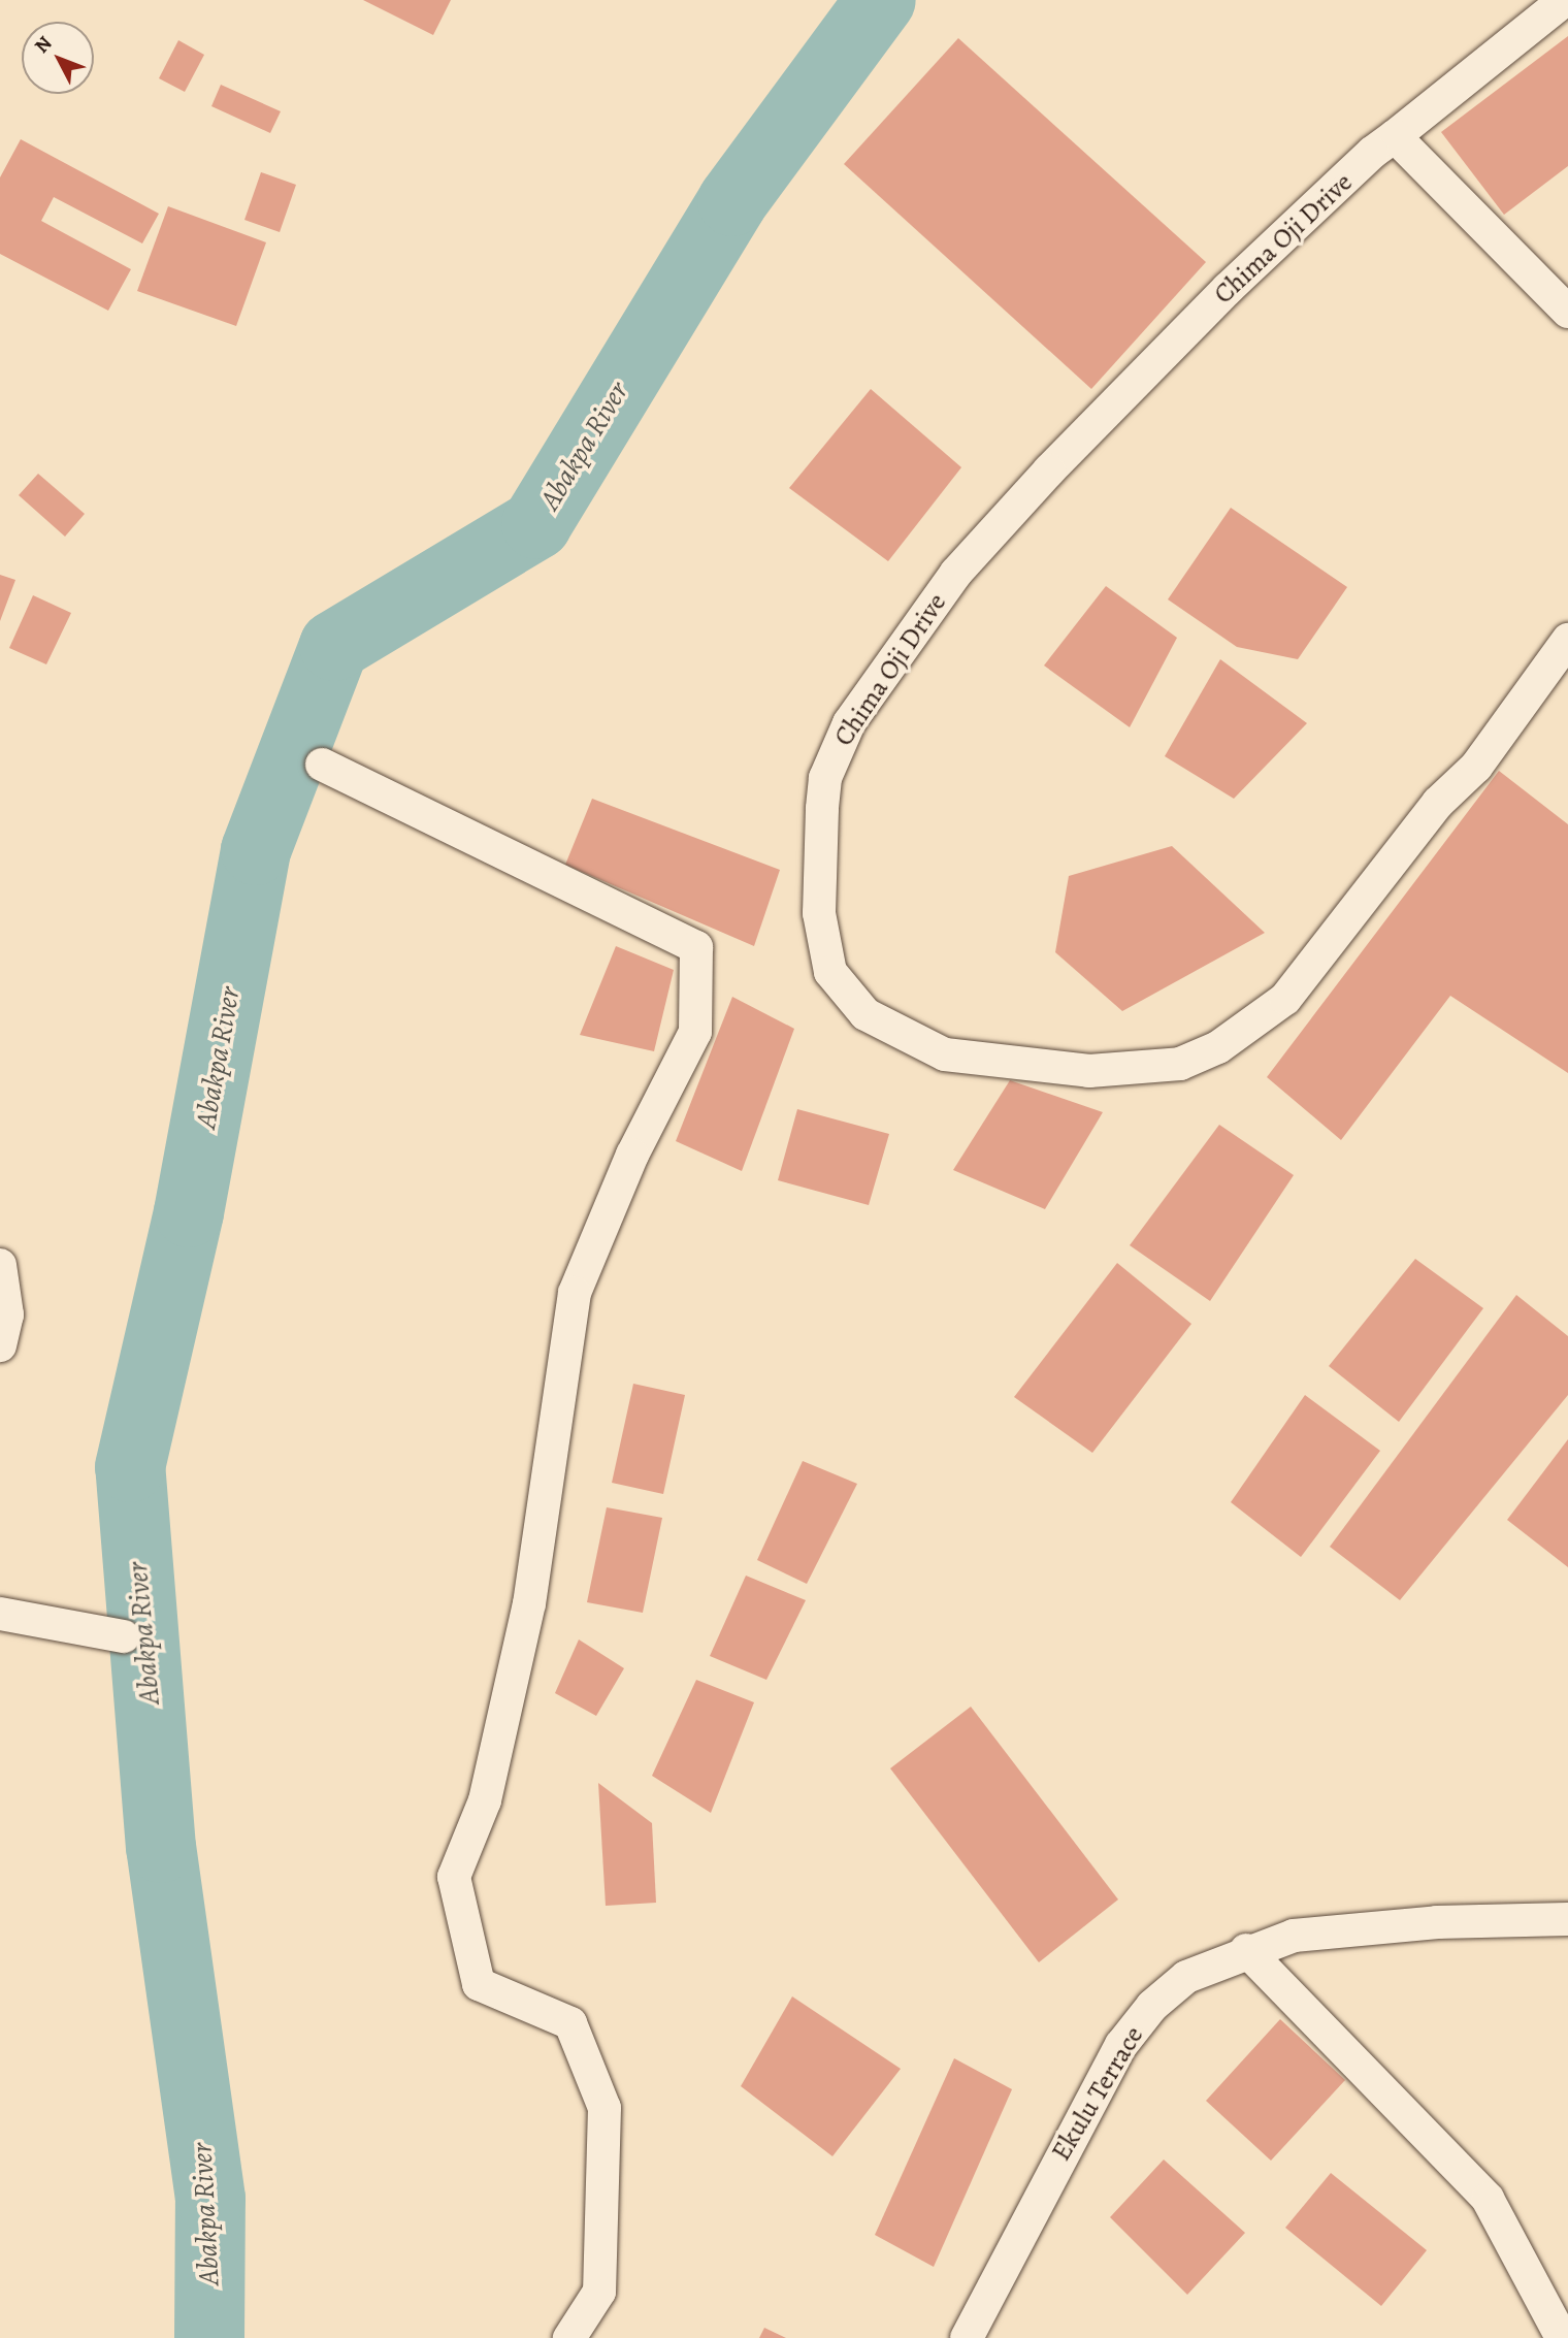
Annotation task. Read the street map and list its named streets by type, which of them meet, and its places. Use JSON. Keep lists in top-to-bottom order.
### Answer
{
  "streets": {
    "street": ["Chima Oji Drive", "Ekulu Terrace"]
  },
  "water": ["Abakpa River"],
  "north": "top left"
}
